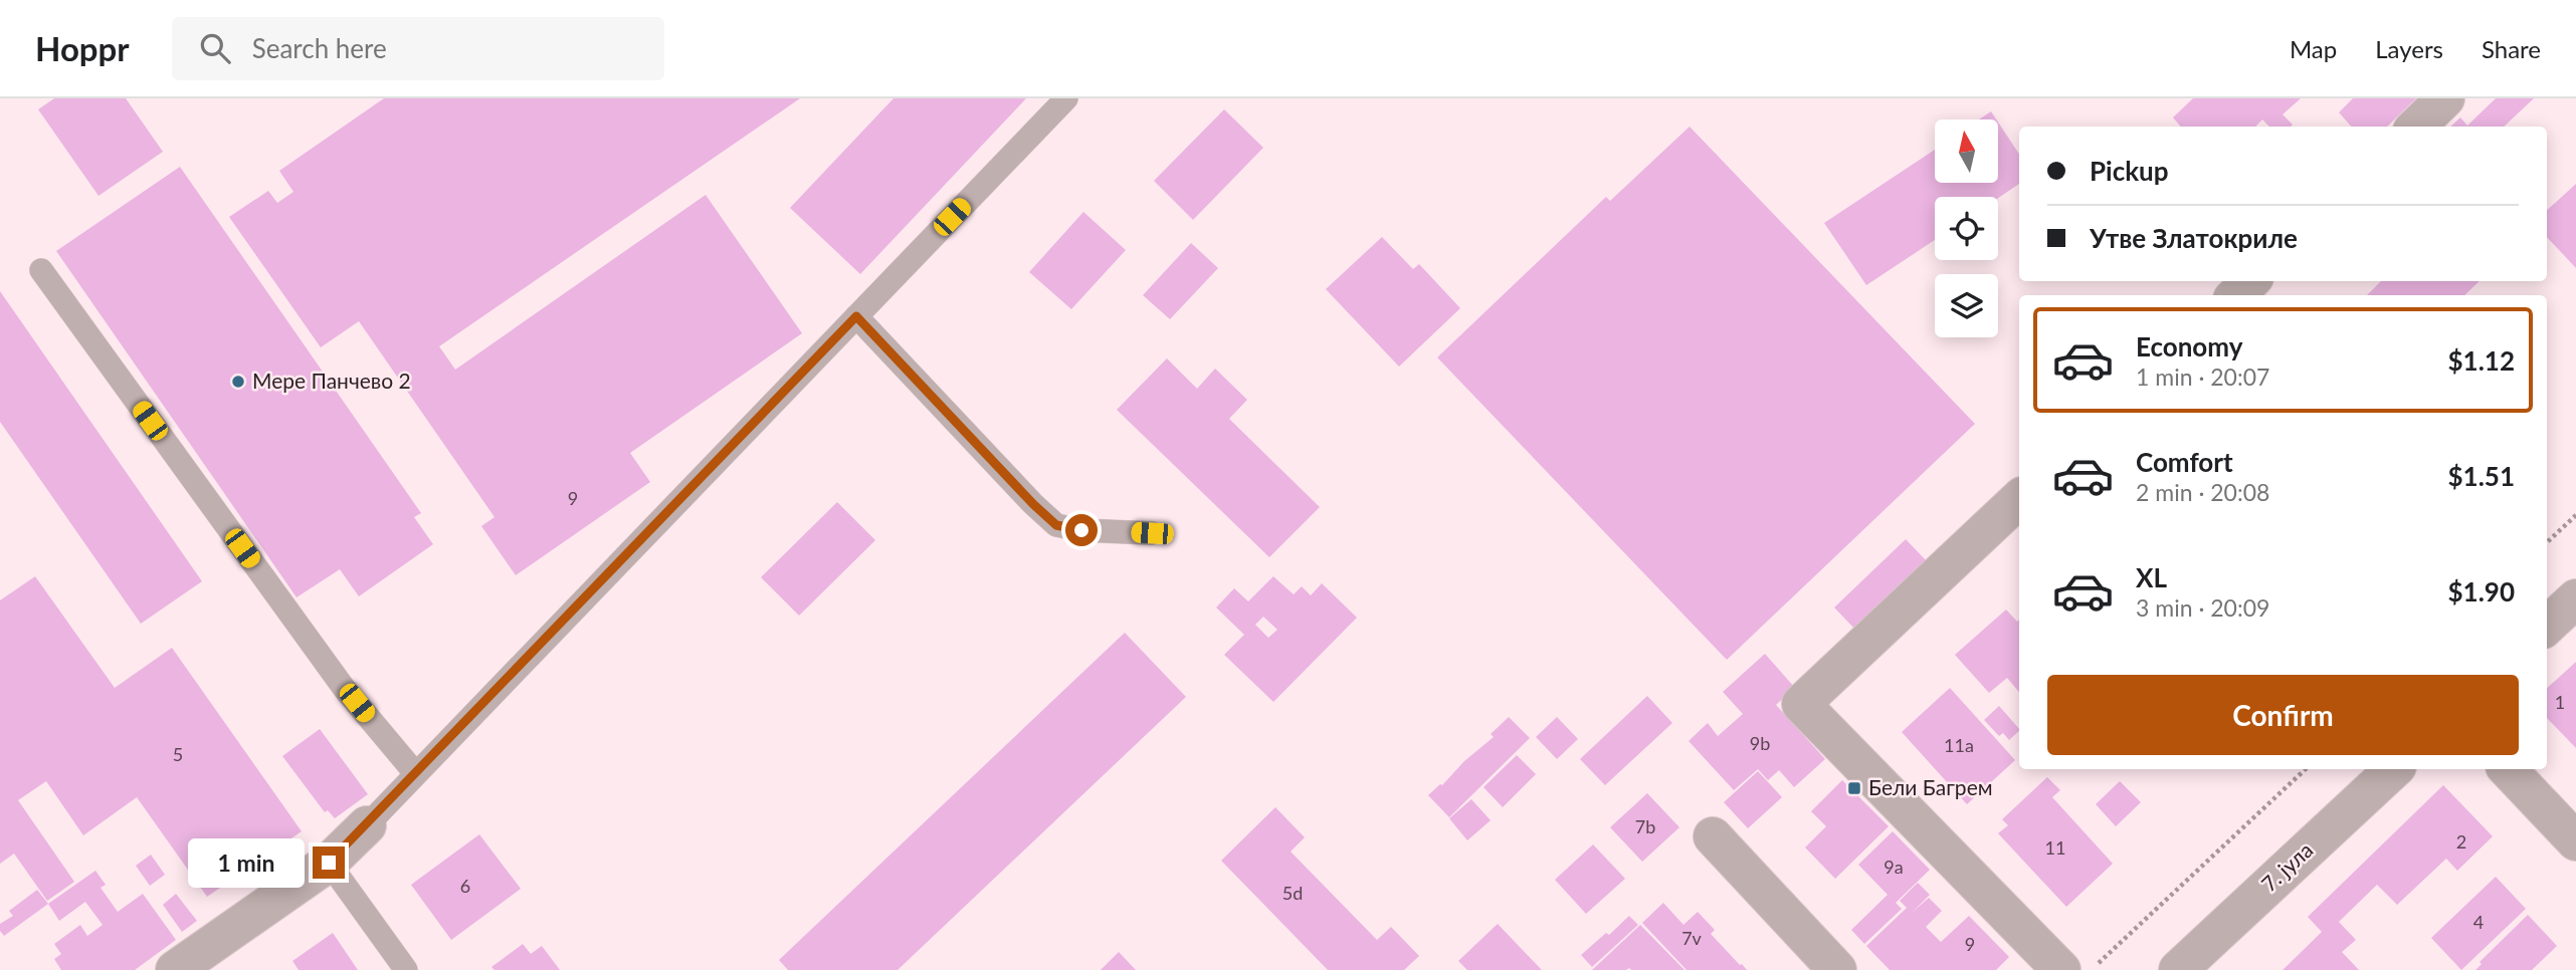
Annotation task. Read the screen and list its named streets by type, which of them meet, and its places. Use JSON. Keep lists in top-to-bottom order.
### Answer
{
  "streets": {
    "street": ["7. јула"]
  },
  "places": {
    "other": ["Мере Панчево 2"],
    "transit": ["Бели Багрем"]
  },
  "house_numbers": [
    "9",
    "1",
    "9b",
    "11a",
    "5",
    "7b",
    "2",
    "11",
    "9a",
    "6",
    "5d",
    "4",
    "7v",
    "9"
  ],
  "north": "top",
  "page": {
    "header": "Hoppr",
    "search": "Search here",
    "nav": ["Map", "Layers", "Share"],
    "banner": ["Pickup", "Утве Златокриле"],
    "list": [
      {
        "name": "Economy",
        "note": "1 min · 20:07",
        "value": "$1.12"
      },
      {
        "name": "Comfort",
        "note": "2 min · 20:08",
        "value": "$1.51"
      },
      {
        "name": "XL",
        "note": "3 min · 20:09",
        "value": "$1.90"
      }
    ],
    "buttons": "Confirm",
    "bubble": "1 min"
  }
}
